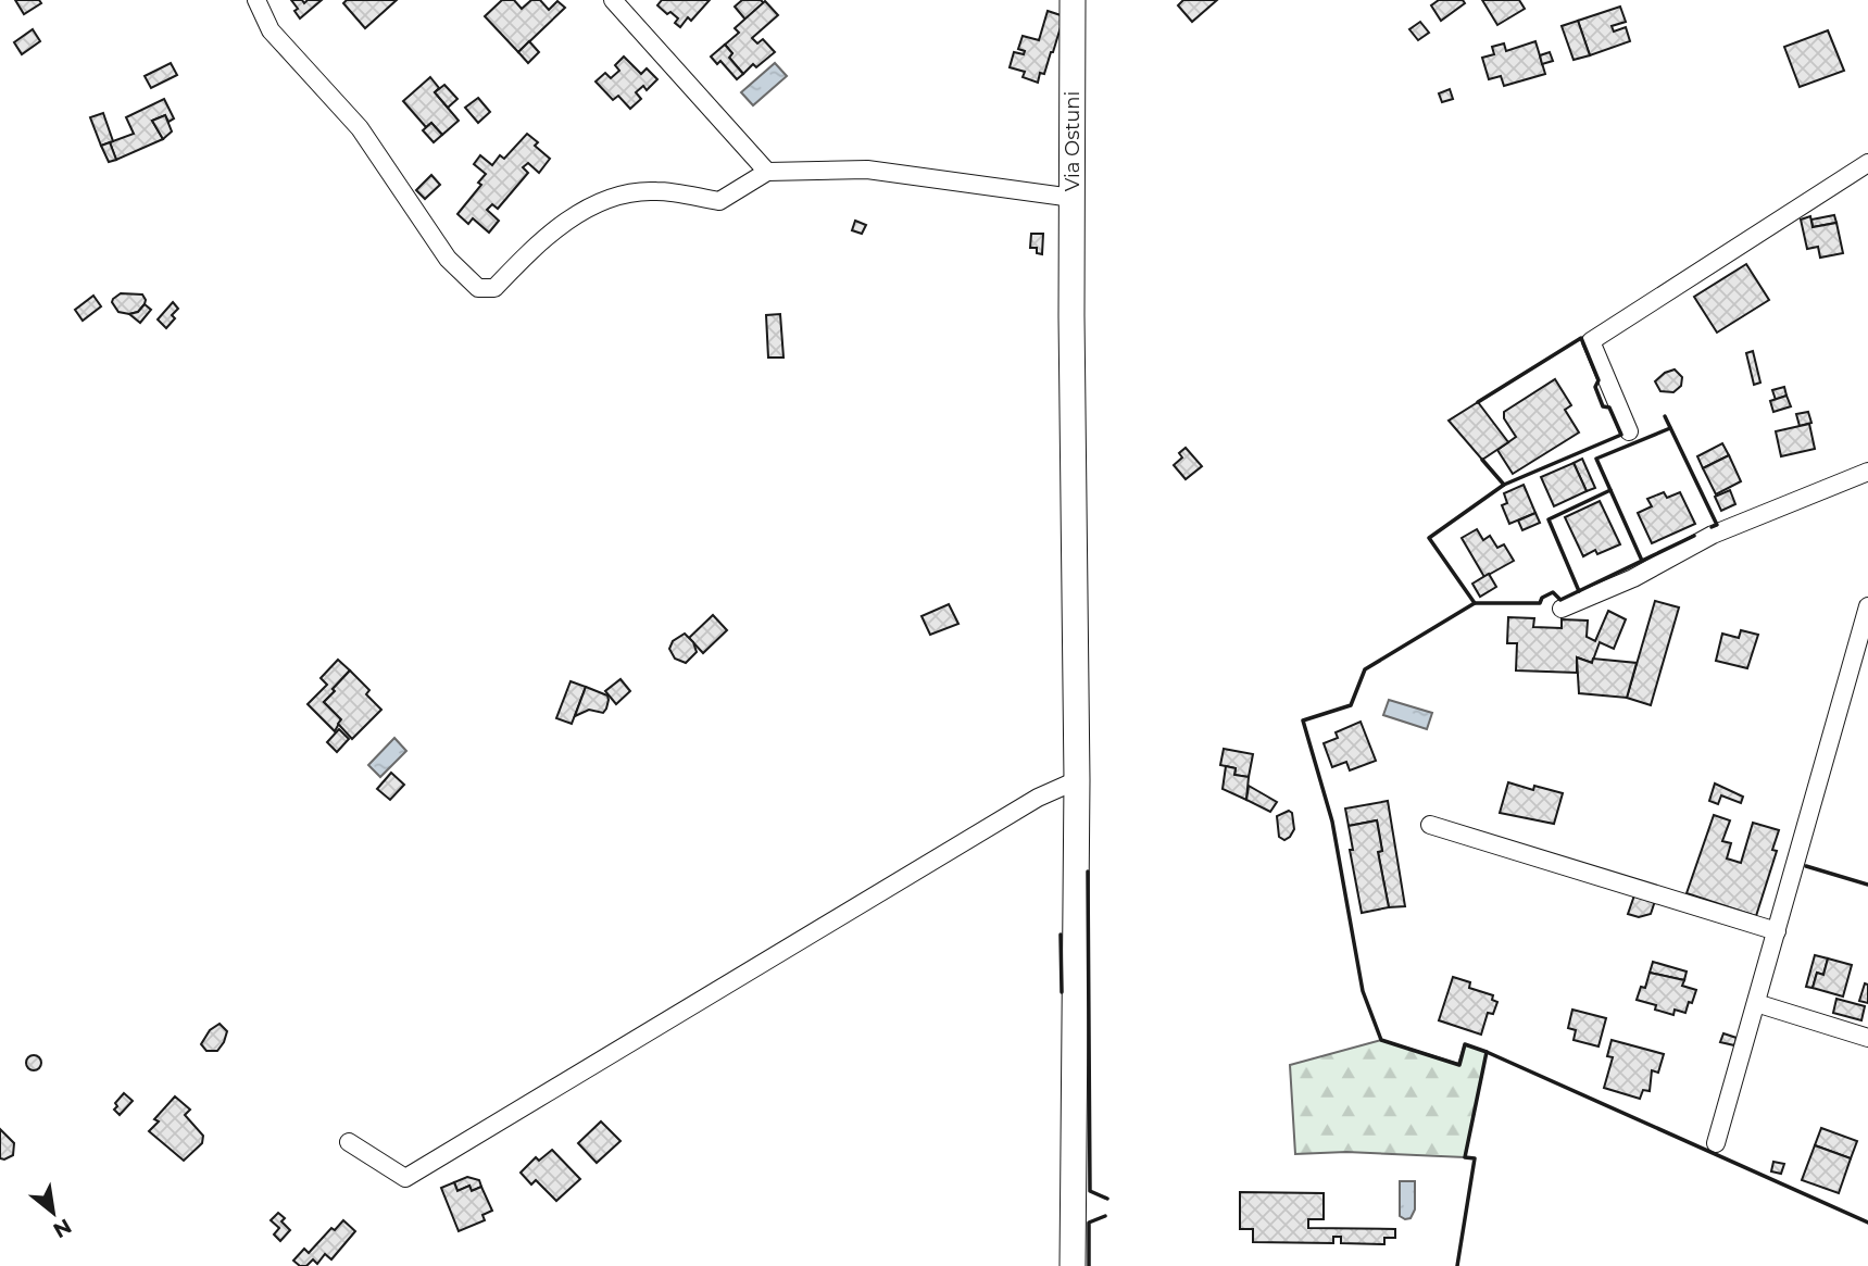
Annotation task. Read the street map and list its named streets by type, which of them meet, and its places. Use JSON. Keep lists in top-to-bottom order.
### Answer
{
  "streets": {
    "main road": ["Via Ostuni"]
  },
  "north": "bottom right"
}
